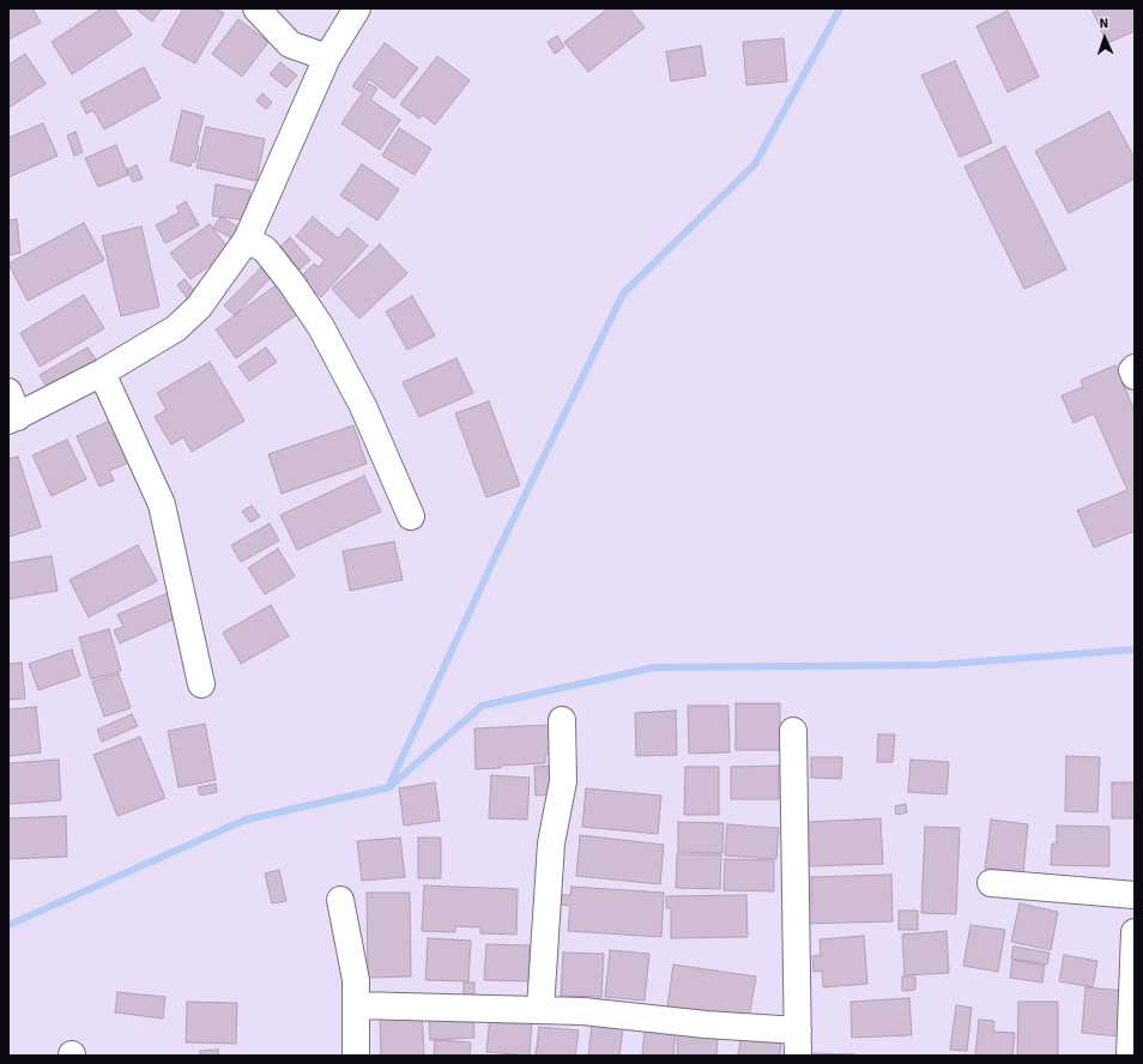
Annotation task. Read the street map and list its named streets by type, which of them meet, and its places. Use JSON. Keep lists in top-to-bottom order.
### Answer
{
  "north": "top"
}
